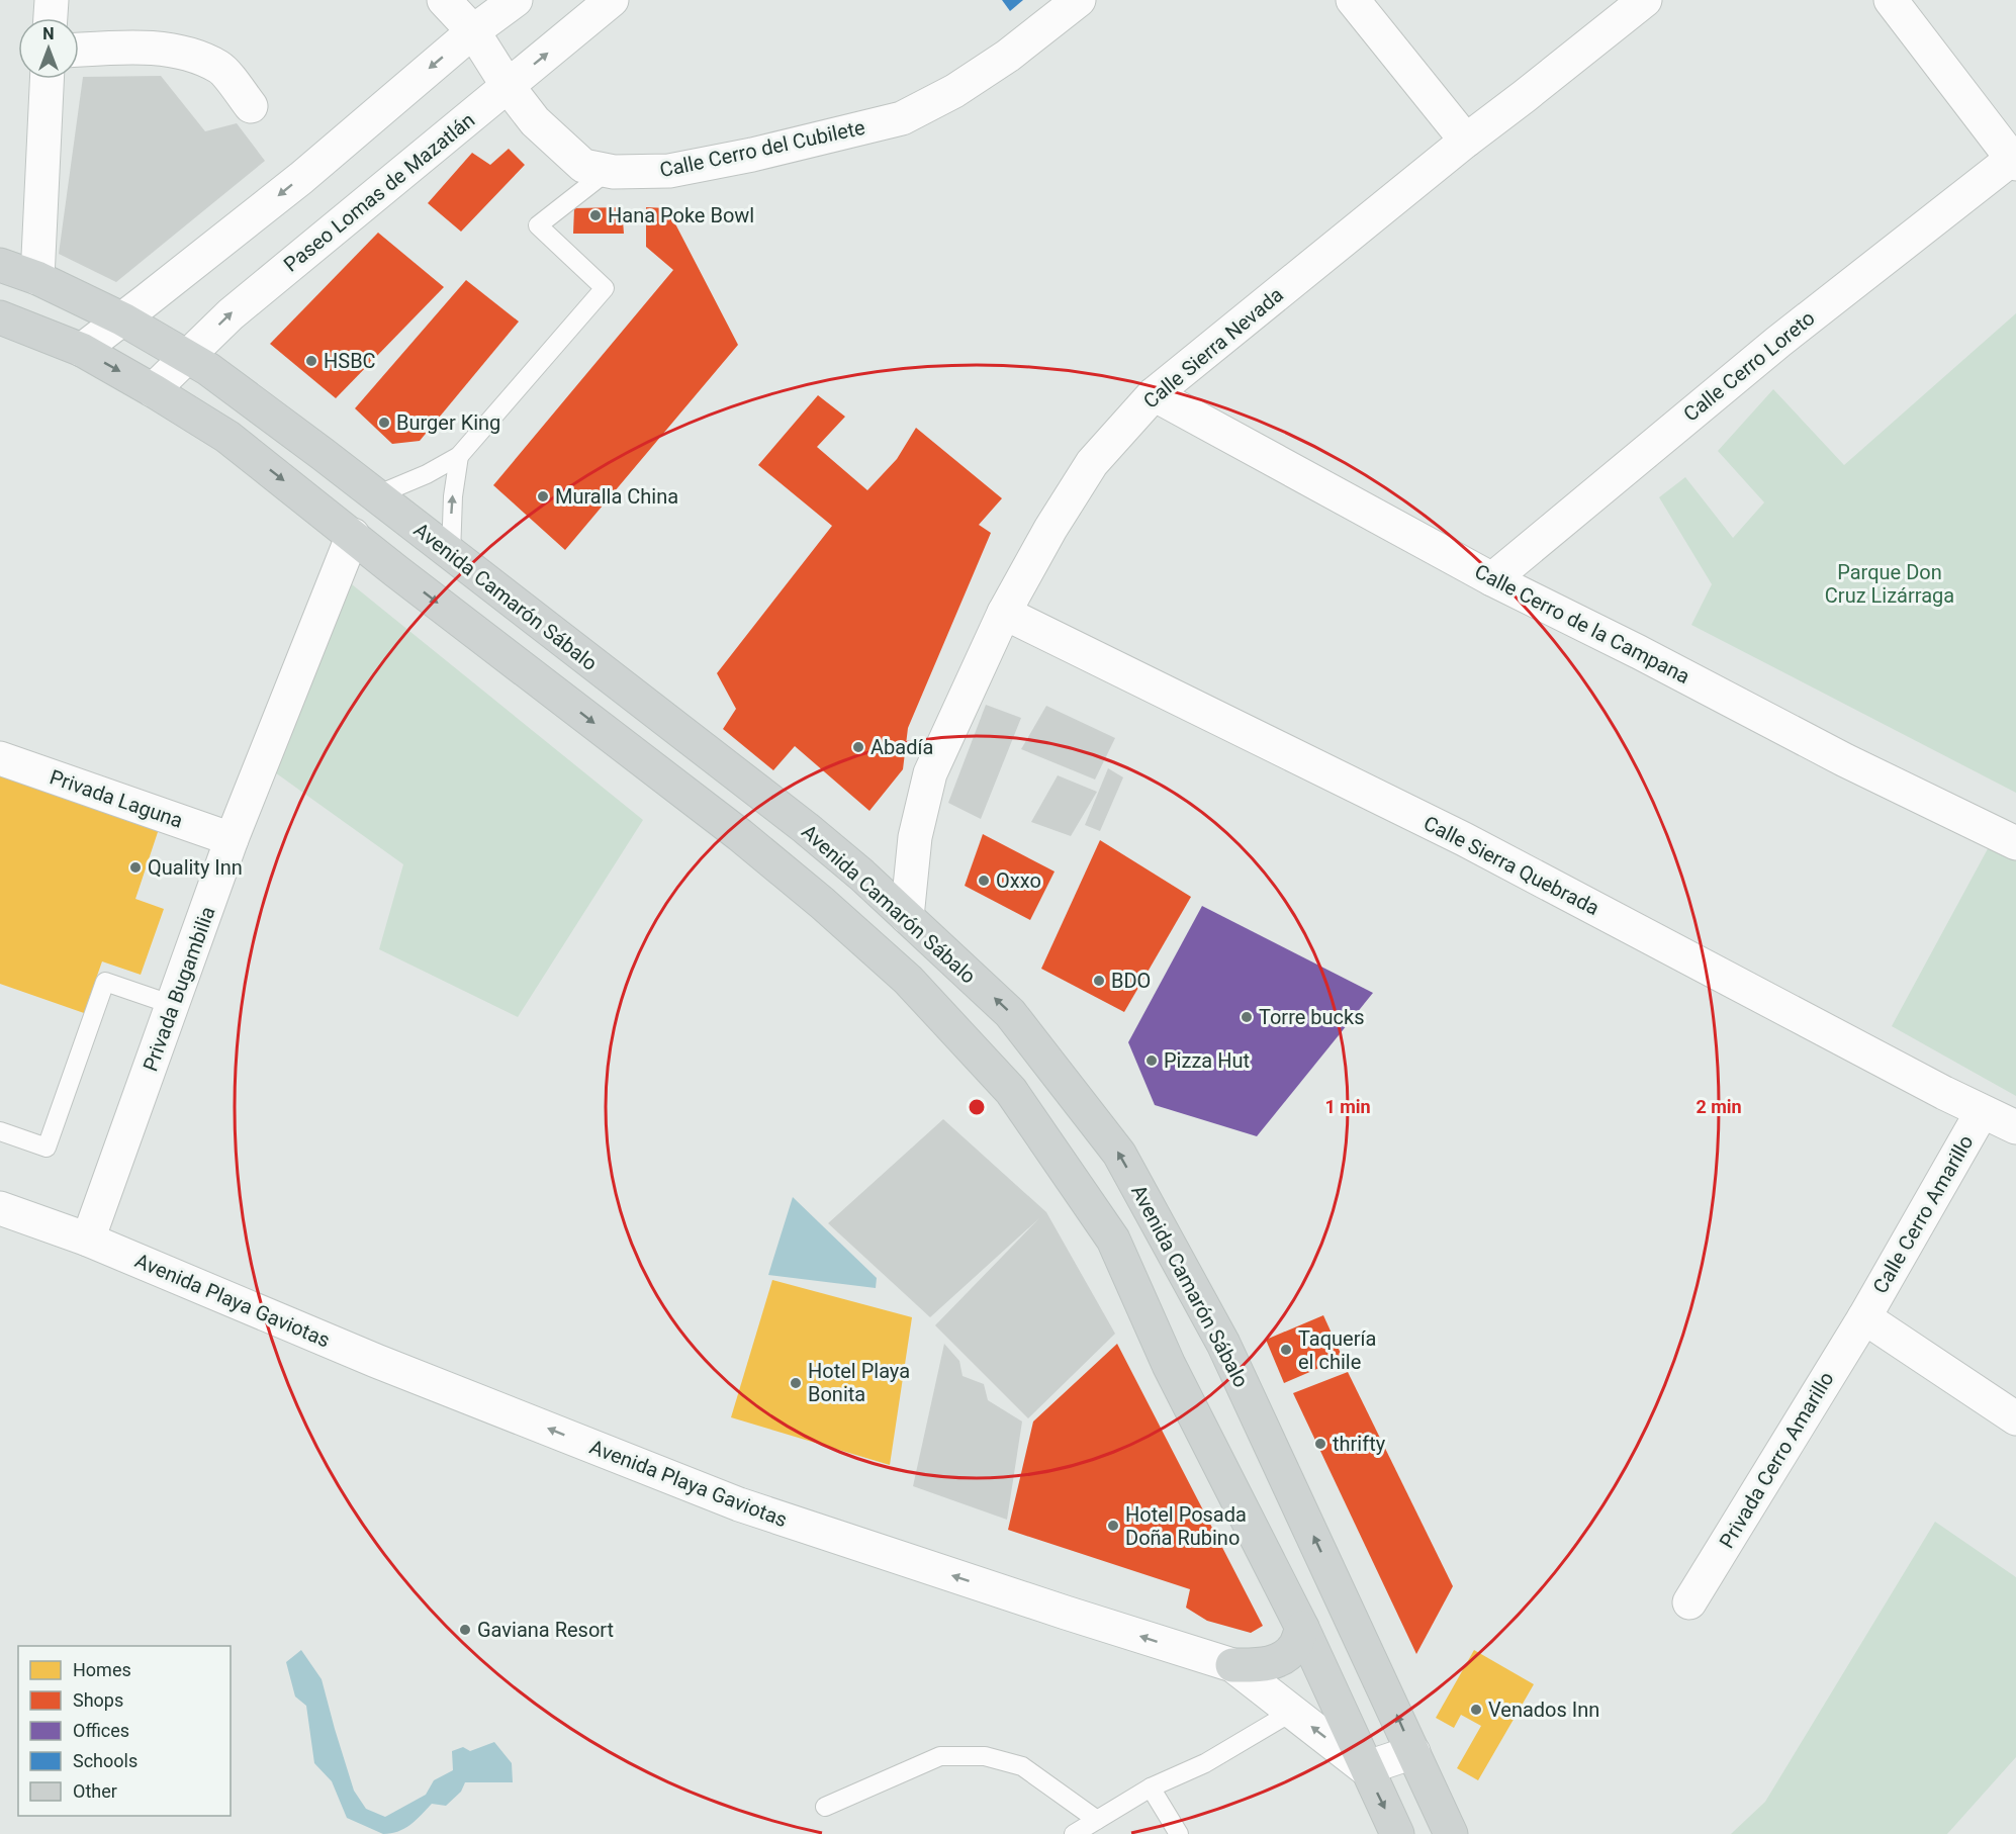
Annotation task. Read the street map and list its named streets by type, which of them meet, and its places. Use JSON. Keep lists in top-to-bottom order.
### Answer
{
  "streets": {
    "main road": ["Avenida Camarón Sábalo"],
    "street": [
      "Calle Cerro del Cubilete",
      "Paseo Lomas de Mazatlán",
      "Calle Sierra Nevada",
      "Calle Cerro Loreto",
      "Calle Cerro de la Campana",
      "Privada Laguna",
      "Calle Sierra Quebrada",
      "Privada Bugambilia",
      "Calle Cerro Amarillo",
      "Avenida Playa Gaviotas",
      "Privada Cerro Amarillo"
    ]
  },
  "crossings": [
    ["Calle Cerro del Cubilete", "Paseo Lomas de Mazatlán"],
    ["Paseo Lomas de Mazatlán", "Avenida Camarón Sábalo"],
    ["Calle Sierra Nevada", "Avenida Camarón Sábalo"],
    ["Calle Sierra Nevada", "Calle Cerro de la Campana"],
    ["Calle Sierra Nevada", "Calle Sierra Quebrada"],
    ["Calle Cerro Loreto", "Calle Cerro de la Campana"],
    ["Privada Laguna", "Privada Bugambilia"],
    ["Calle Sierra Quebrada", "Calle Cerro Amarillo"],
    ["Privada Bugambilia", "Avenida Playa Gaviotas"],
    ["Calle Cerro Amarillo", "Privada Cerro Amarillo"]
  ],
  "one_way": ["Avenida Playa Gaviotas"],
  "parks": ["Parque Don Cruz Lizárraga"],
  "places": [
    "Hana Poke Bowl",
    "HSBC",
    "Burger King",
    "Muralla China",
    "Abadía",
    "Quality Inn",
    "Oxxo",
    "BDO",
    "Torre bucks",
    "Pizza Hut",
    "Taquería el chile",
    "Hotel Playa Bonita",
    "thrifty",
    "Hotel Posada Doña Rubino",
    "Gaviana Resort",
    "Venados Inn"
  ],
  "legend": [
    "Homes",
    "Shops",
    "Offices",
    "Schools",
    "Other"
  ],
  "north": "top",
  "rings": ["1 min", "2 min"]
}
